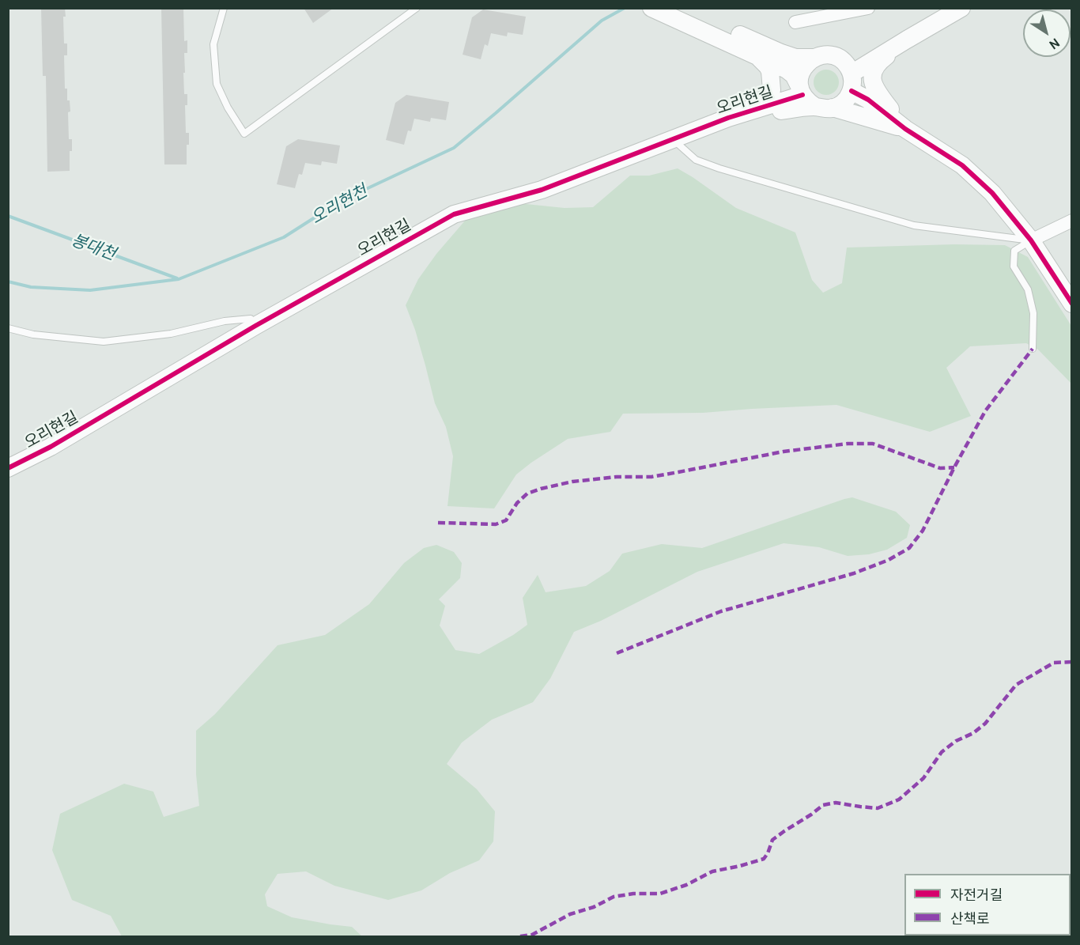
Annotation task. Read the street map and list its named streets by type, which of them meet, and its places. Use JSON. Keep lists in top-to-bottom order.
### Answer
{
  "streets": {
    "street": ["오리현길"]
  },
  "water": ["오리현천", "봉대천"],
  "legend": ["자전거길", "산책로"],
  "north": "bottom right"
}
